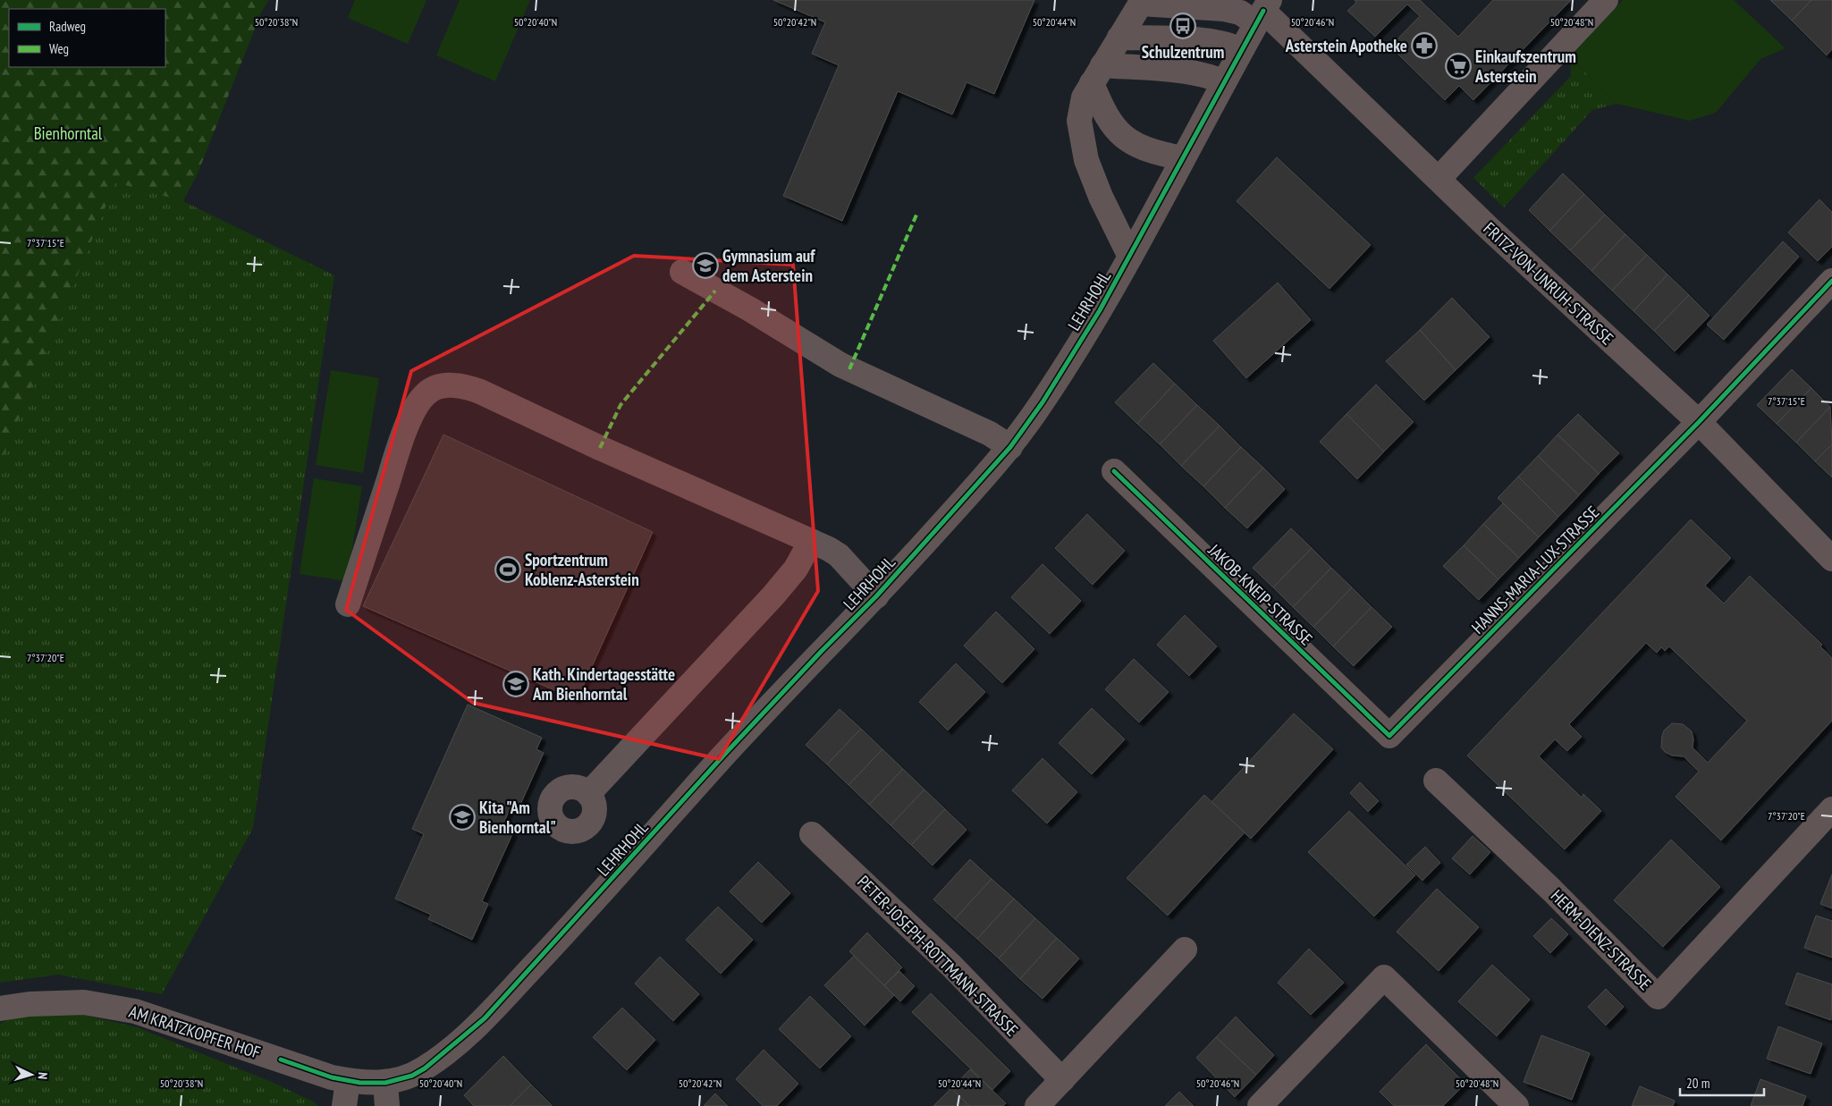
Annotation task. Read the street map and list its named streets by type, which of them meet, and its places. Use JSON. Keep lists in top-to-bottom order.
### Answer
{
  "streets": {
    "street": [
      "FRITZ-VON-UNRUH-STRASSE",
      "LEHRHOHL",
      "HANNS-MARIA-LUX-STRASSE",
      "JAKOB-KNEIP-STRASSE",
      "HERM-DIENZ-STRASSE",
      "PETER-JOSEPH-ROTTMANN-STRASSE",
      "AM KRATZKOPFER HOF"
    ]
  },
  "crossings": [
    ["FRITZ-VON-UNRUH-STRASSE", "LEHRHOHL"],
    ["FRITZ-VON-UNRUH-STRASSE", "HANNS-MARIA-LUX-STRASSE"],
    ["LEHRHOHL", "AM KRATZKOPFER HOF"],
    ["HANNS-MARIA-LUX-STRASSE", "JAKOB-KNEIP-STRASSE"]
  ],
  "parks": ["Bienhorntal"],
  "places": {
    "bus stop": ["Schulzentrum"],
    "pharmacy": ["Asterstein Apotheke"],
    "supermarket": ["Einkaufszentrum Asterstein"],
    "school or university": ["Gymnasium auf dem Asterstein", "Kath. Kindertagesstätte Am Bienhorntal", "Kita \"Am Bienhorntal\""],
    "sports": ["Sportzentrum Koblenz-Asterstein"]
  },
  "legend": ["Radweg", "Weg"],
  "scale_bar": "20 m",
  "north": "right",
  "coordinates": [
    "50°20'44\"N",
    "50°20'46\"N",
    "50°20'38\"N",
    "50°20'40\"N",
    "50°20'42\"N",
    "50°20'48\"N",
    "7°37'15\"E",
    "7°37'20\"E"
  ]
}
